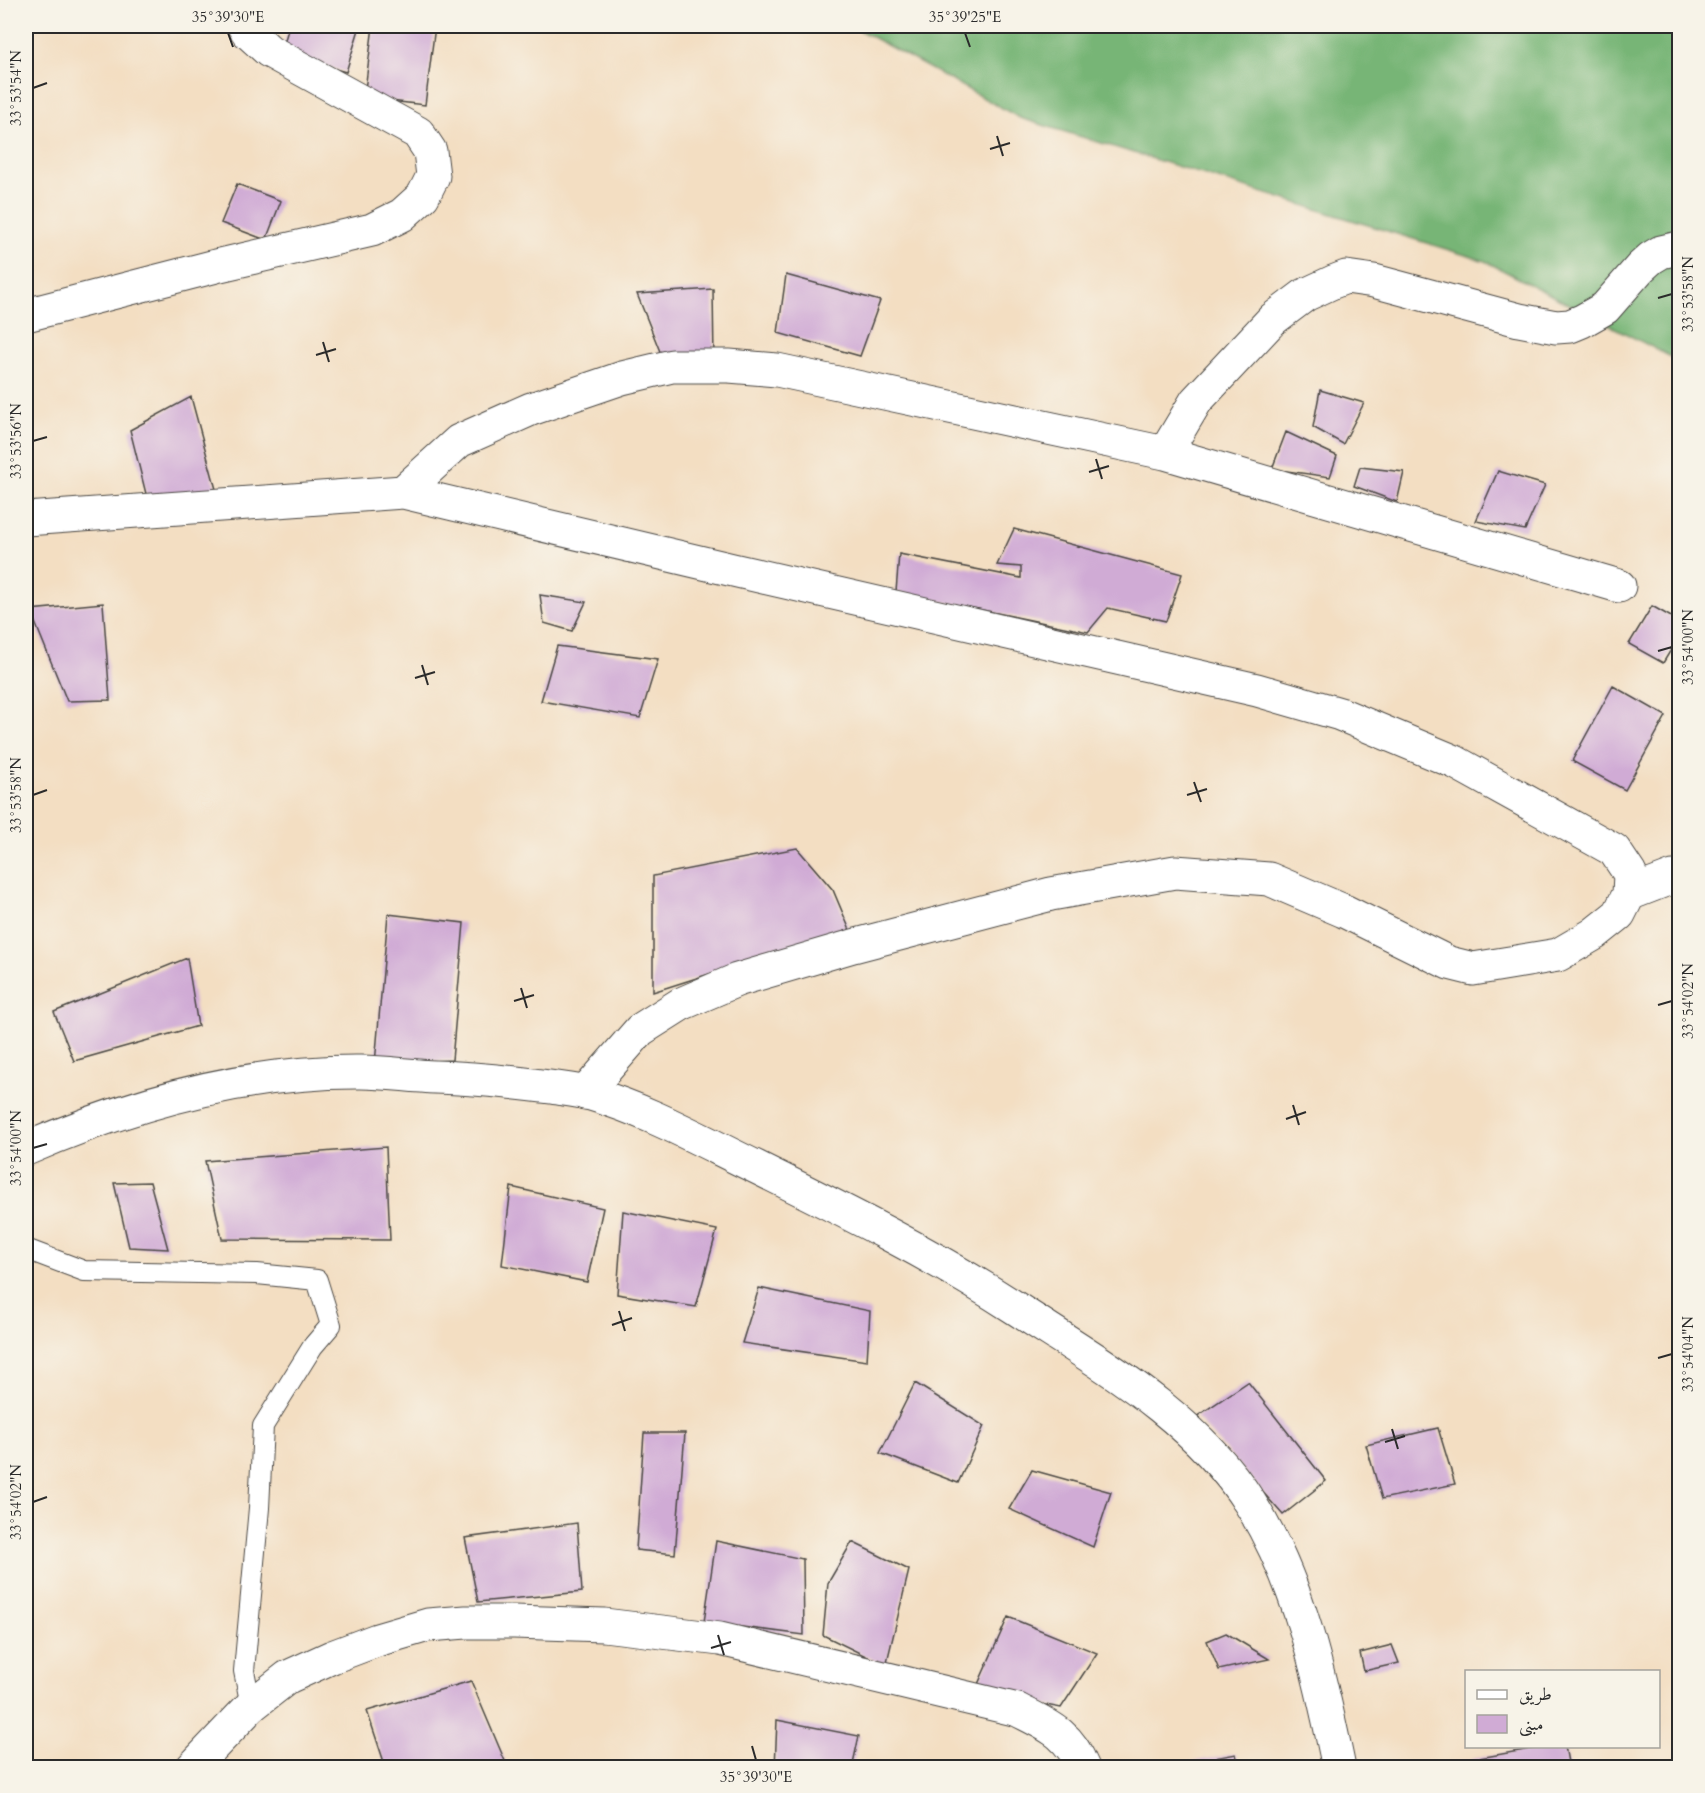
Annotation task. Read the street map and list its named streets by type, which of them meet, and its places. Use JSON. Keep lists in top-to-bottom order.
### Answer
{
  "legend": ["طريق", "مبنى"],
  "coordinates": [
    "35°39'30\"E",
    "35°39'25\"E",
    "33°53'54\"N",
    "33°53'58\"N",
    "33°53'56\"N",
    "33°54'00\"N",
    "33°54'02\"N",
    "33°54'04\"N"
  ]
}
